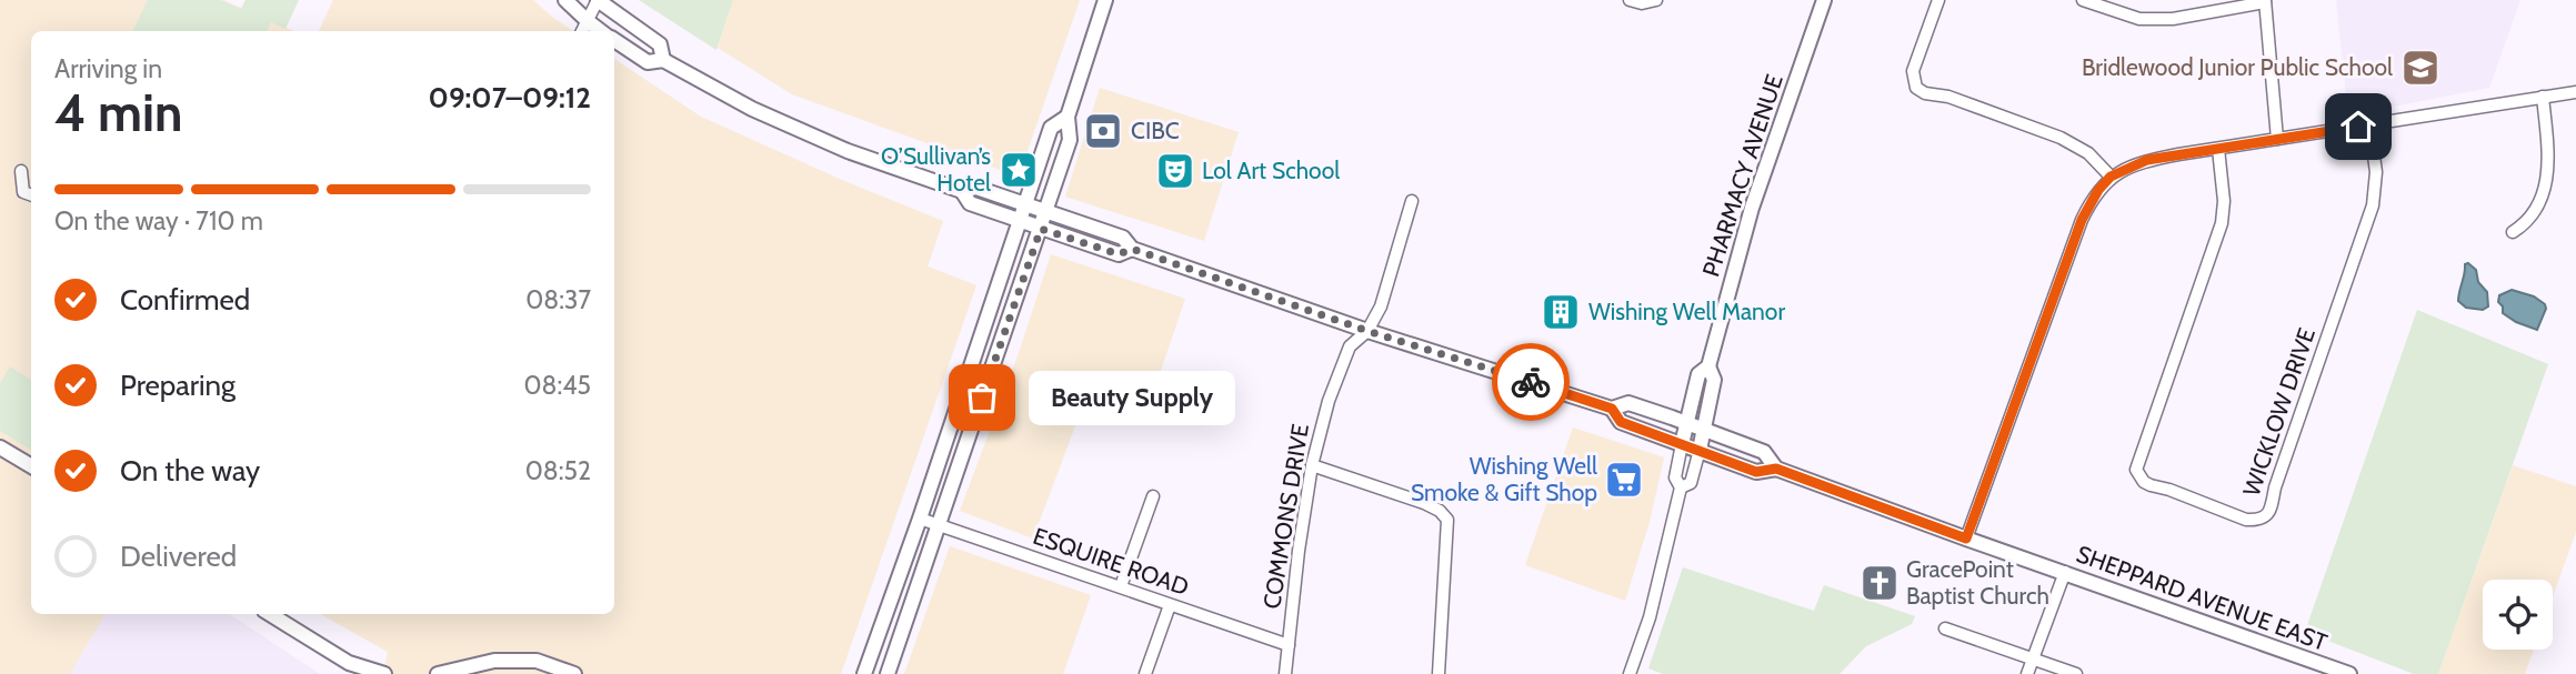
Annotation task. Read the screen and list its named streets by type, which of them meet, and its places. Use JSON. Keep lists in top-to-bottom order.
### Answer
{
  "streets": {
    "main road": ["PHARMACY AVENUE", "SHEPPARD AVENUE EAST"],
    "street": ["WICKLOW DRIVE", "COMMONS DRIVE", "ESQUIRE ROAD"]
  },
  "crossings": [
    ["PHARMACY AVENUE", "SHEPPARD AVENUE EAST"],
    ["COMMONS DRIVE", "ESQUIRE ROAD"],
    ["COMMONS DRIVE", "SHEPPARD AVENUE EAST"]
  ],
  "places": {
    "school or university": ["Bridlewood Junior Public School"],
    "bank": ["CIBC"],
    "place": ["O’Sullivan’s Hotel"],
    "theatre": ["Lol Art School"],
    "building": ["Wishing Well Manor"],
    "other": ["Beauty Supply"],
    "supermarket": ["Wishing Well Smoke & Gift Shop"],
    "church": ["GracePoint Baptist Church"]
  },
  "page": {
    "heading": ["4 min", "Arriving in", "09:07–09:12"],
    "bar": "On the way · 710 m",
    "list": [
      ["Confirmed", "08:37"],
      ["Preparing", "08:45"],
      ["On the way", "08:52"],
      "Delivered"
    ],
    "bubble": "Beauty Supply"
  }
}
